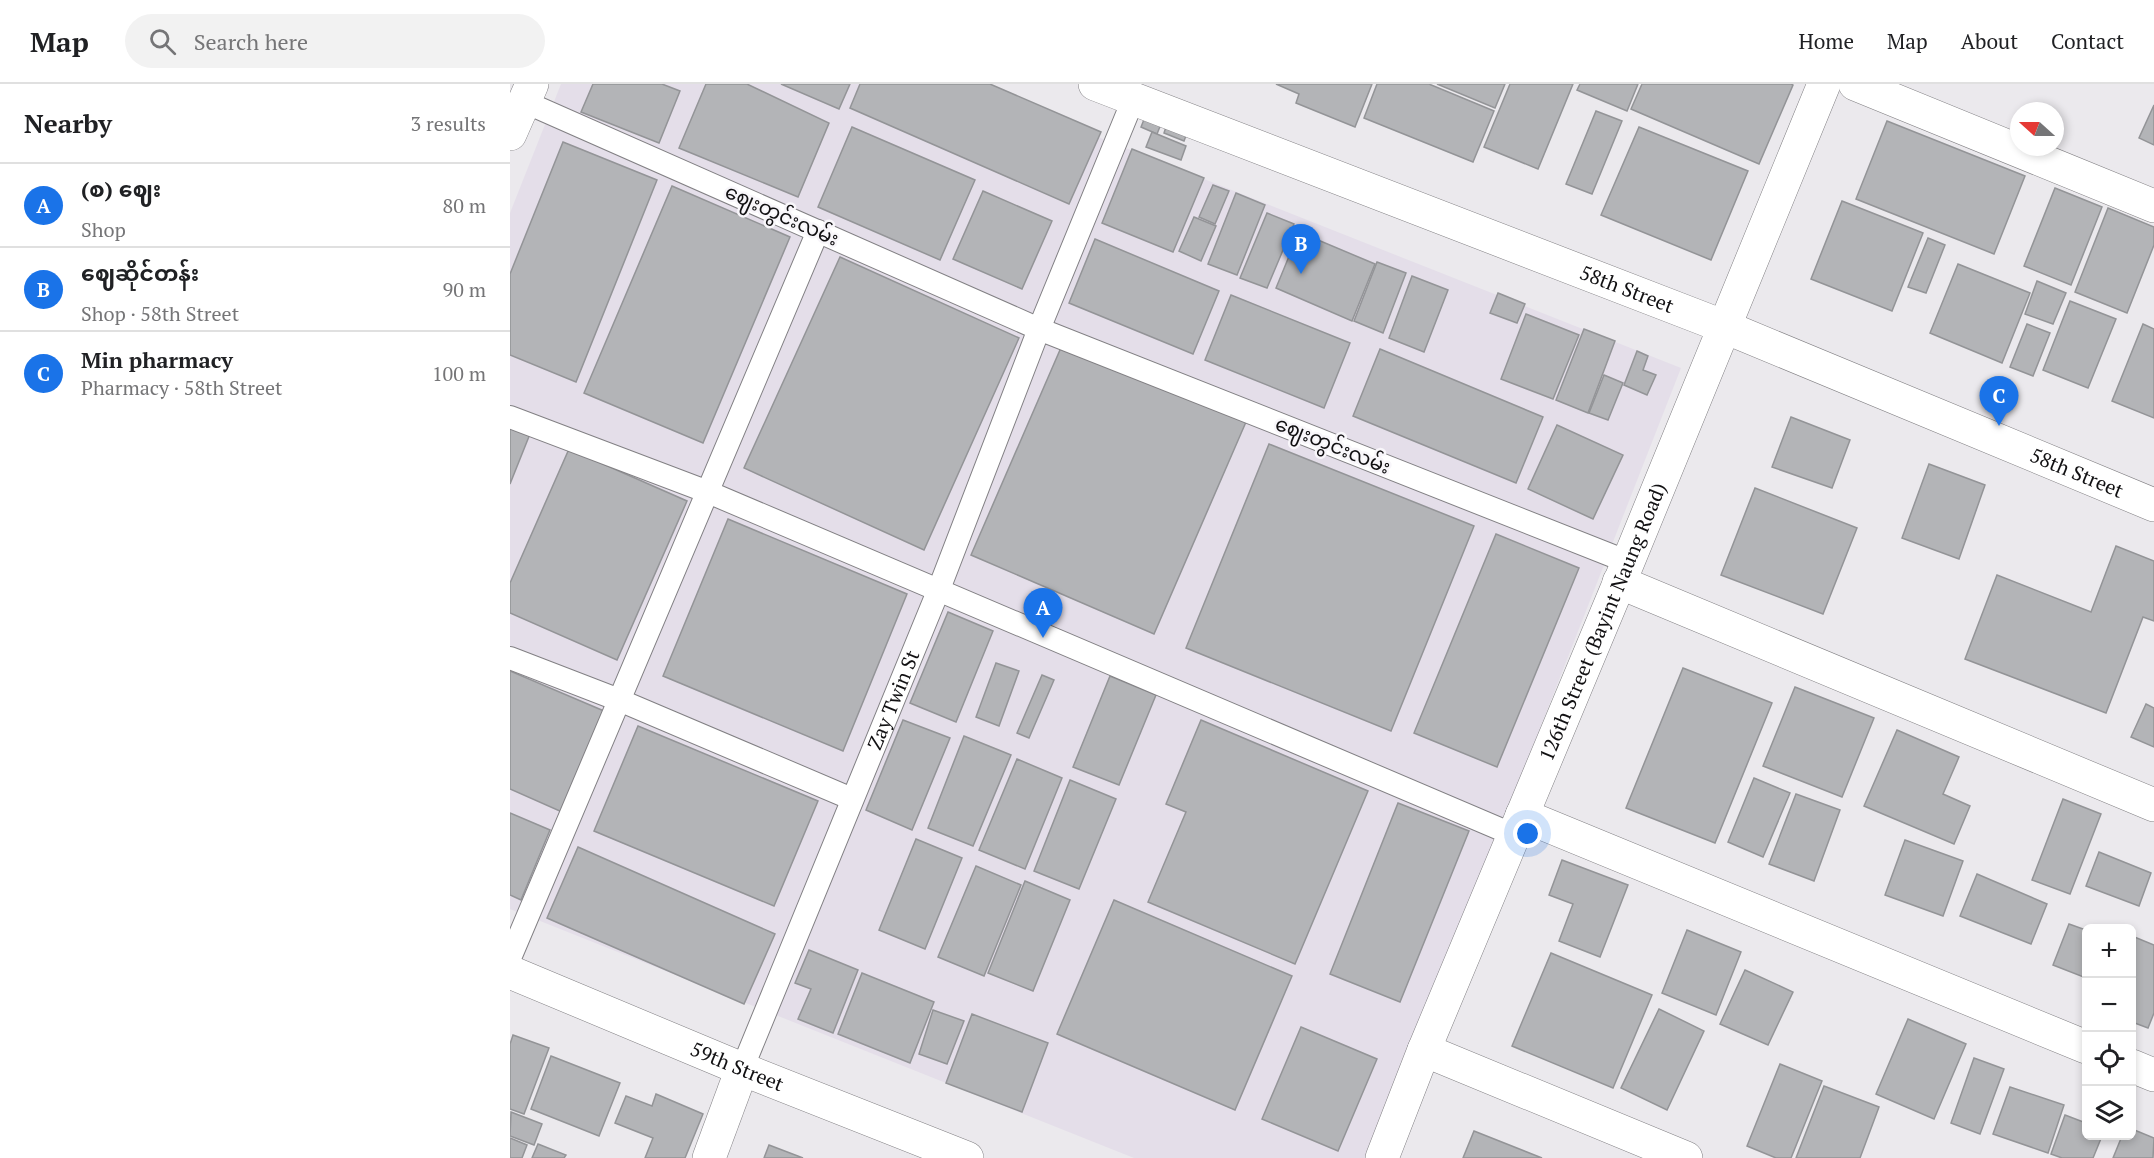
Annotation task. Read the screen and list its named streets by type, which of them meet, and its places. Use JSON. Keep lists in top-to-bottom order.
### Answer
{
  "streets": {
    "street": ["58th Street", "126th Street (Bayint Naung Road)", "59th Street"],
    "lane": ["ဈေးတွင်းလမ်း", "Zay Twin St"]
  },
  "crossings": [
    ["ဈေးတွင်းလမ်း", "126th Street (Bayint Naung Road)"],
    ["ဈေးတွင်းလမ်း", "Zay Twin St"],
    ["58th Street", "126th Street (Bayint Naung Road)"],
    ["Zay Twin St", "59th Street"]
  ],
  "north": "left",
  "page": {
    "header": "Map",
    "search": "Search here",
    "nav": [
      "Home",
      "Map",
      "About",
      "Contact"
    ],
    "heading": ["Nearby", "3 results"],
    "list": [
      {
        "mark": "A",
        "name": "(စ) ဈေး",
        "note": "Shop",
        "value": "80 m"
      },
      {
        "mark": "B",
        "name": "ဈေဆိုင်တန်း",
        "note": "Shop · 58th Street",
        "value": "90 m"
      },
      {
        "mark": "C",
        "name": "Min pharmacy",
        "note": "Pharmacy · 58th Street",
        "value": "100 m"
      }
    ],
    "pins": ["B", "C", "A"],
    "map_buttons": ["+", "−"]
  }
}
